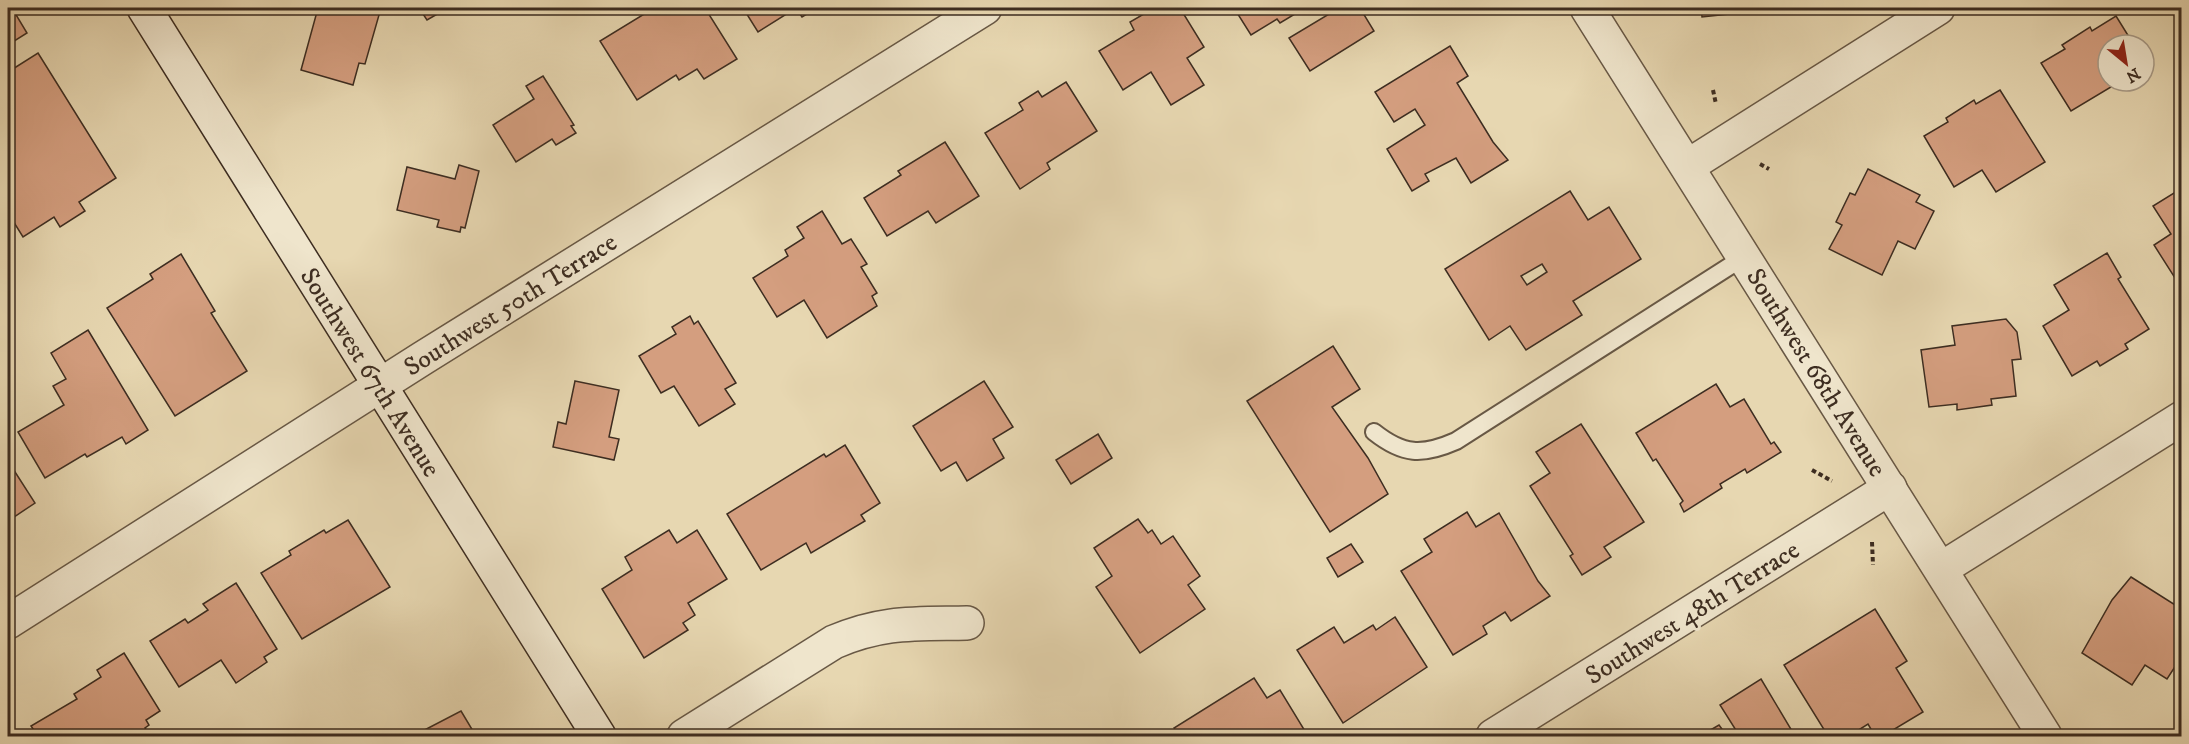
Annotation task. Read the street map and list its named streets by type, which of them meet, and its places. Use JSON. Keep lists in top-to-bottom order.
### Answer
{
  "streets": {
    "street": [
      "Southwest 50th Terrace",
      "Southwest 67th Avenue",
      "Southwest 68th Avenue",
      "Southwest 48th Terrace"
    ]
  },
  "crossings": [
    ["Southwest 50th Terrace", "Southwest 67th Avenue"],
    ["Southwest 68th Avenue", "Southwest 48th Terrace"]
  ],
  "north": "bottom right"
}
